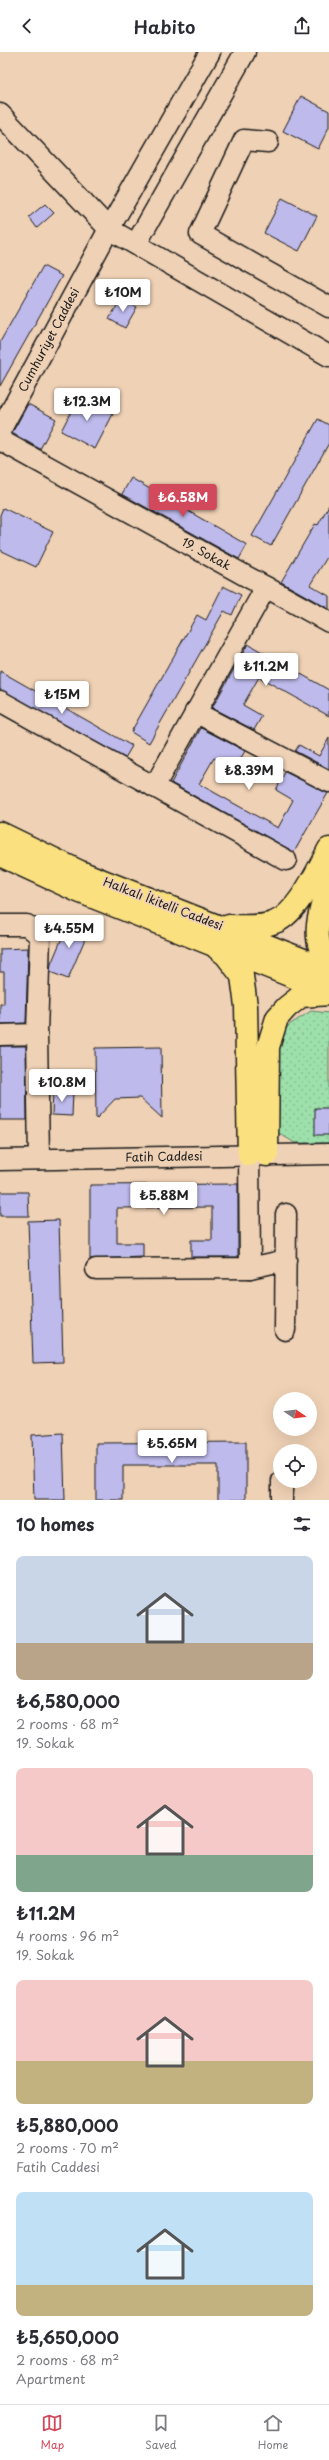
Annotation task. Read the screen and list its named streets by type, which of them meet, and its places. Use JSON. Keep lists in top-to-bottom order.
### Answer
{
  "streets": {
    "main road": ["Halkalı İkitelli Caddesi"],
    "street": ["Cumhuriyet Caddesi", "19. Sokak", "Fatih Caddesi"]
  },
  "north": "right",
  "page": {
    "header": "Habito",
    "price": [
      "₺10M",
      "₺12.3M",
      "₺6.58M",
      "₺11.2M",
      "₺15M",
      "₺8.39M",
      "₺4.55M",
      "₺10.8M",
      "₺5.88M",
      "₺5.65M"
    ],
    "heading": "10 homes",
    "list": [
      {
        "name": "₺6,580,000",
        "note": "2 rooms · 68 m² · 19. Sokak"
      },
      {
        "name": "₺11.2M",
        "note": "4 rooms · 96 m² · 19. Sokak"
      },
      {
        "name": "₺5,880,000",
        "note": "2 rooms · 70 m² · Fatih Caddesi"
      },
      {
        "name": "₺5,650,000",
        "note": "2 rooms · 68 m² · Apartment"
      }
    ],
    "tabs": ["Map", "Saved", "Home"]
  }
}
